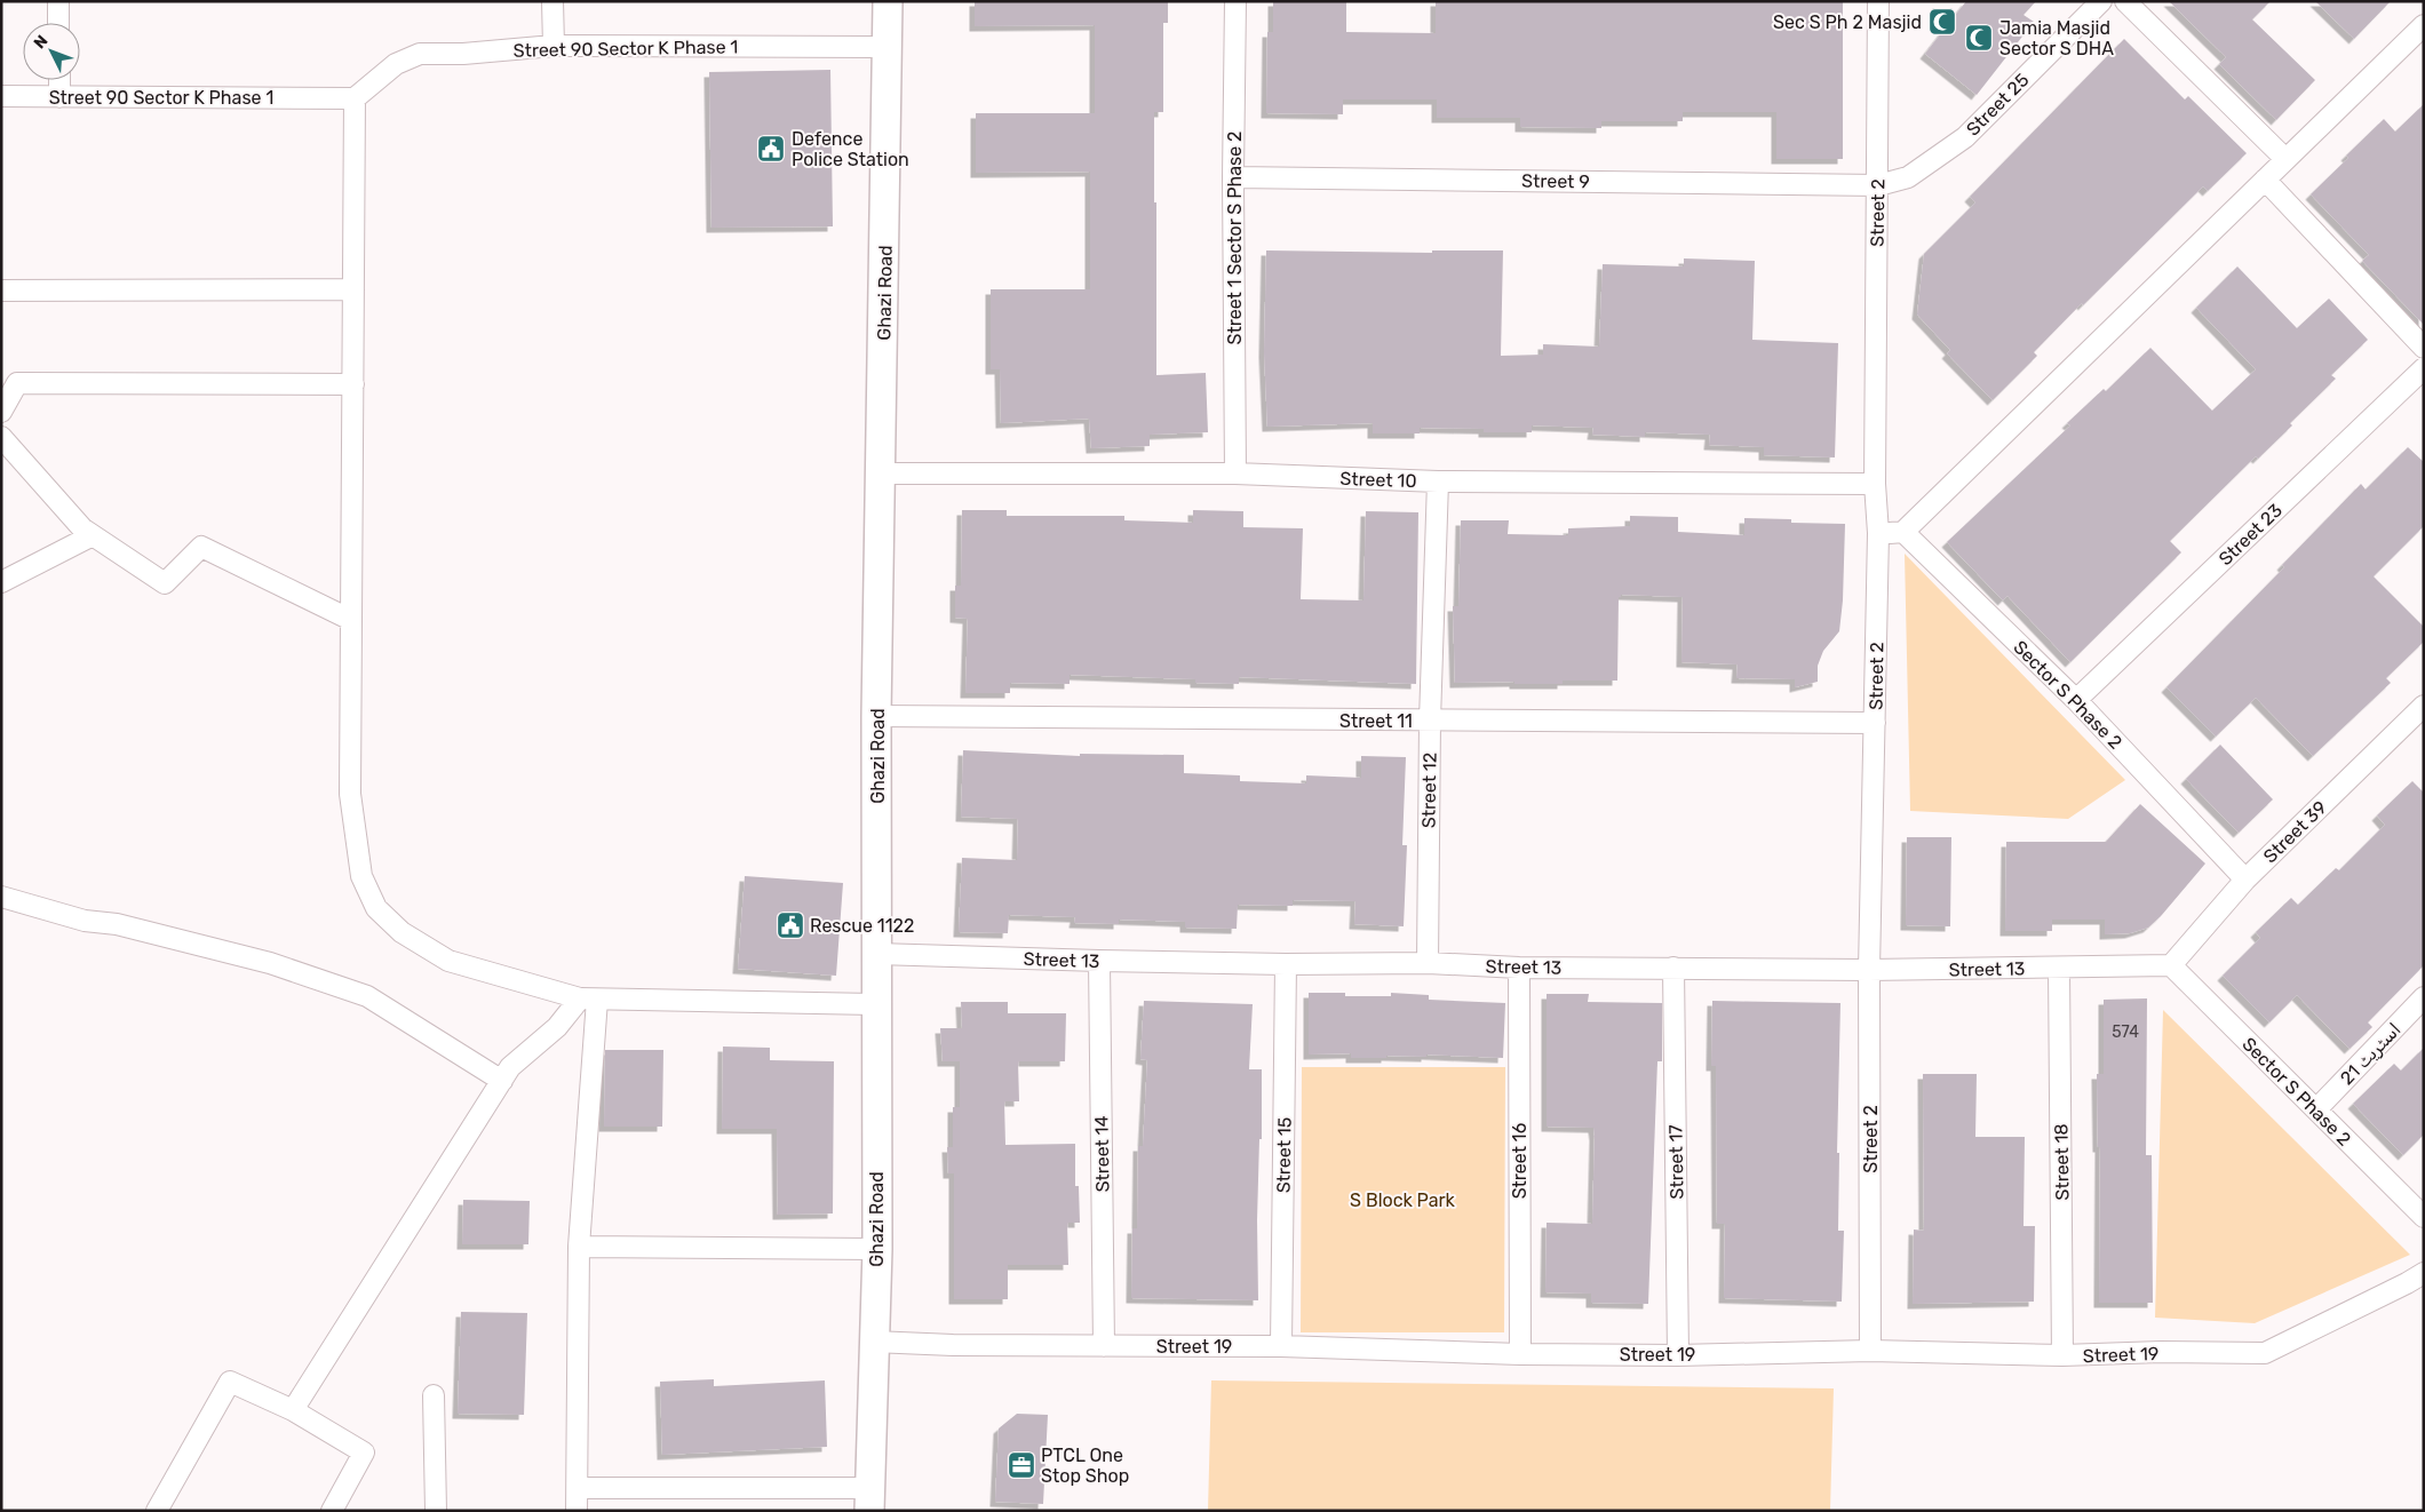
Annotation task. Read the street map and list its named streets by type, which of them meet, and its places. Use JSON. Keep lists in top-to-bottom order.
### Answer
{
  "streets": {
    "main road": ["Ghazi Road"],
    "street": [
      "Street 90 Sector K Phase 1",
      "Street 25",
      "Street 9",
      "Street 2",
      "Street 1 Sector S Phase 2",
      "Street 10",
      "Street 23",
      "Sector S Phase 2",
      "Street 11",
      "Street 12",
      "Street 39",
      "Street 13",
      "اسٹریٹ 21",
      "Street 14",
      "Street 15",
      "Street 16",
      "Street 17",
      "Street 18",
      "Street 19"
    ]
  },
  "crossings": [
    ["Street 90 Sector K Phase 1", "Ghazi Road"],
    ["Street 25", "Street 9"],
    ["Street 25", "Street 2"],
    ["Street 9", "Street 2"],
    ["Street 9", "Street 1 Sector S Phase 2"],
    ["Street 2", "Street 10"],
    ["Street 2", "Street 11"],
    ["Street 2", "Street 13"],
    ["Street 2", "Street 19"],
    ["Street 1 Sector S Phase 2", "Street 10"],
    ["Ghazi Road", "Street 10"],
    ["Ghazi Road", "Street 11"],
    ["Ghazi Road", "Street 13"],
    ["Ghazi Road", "Street 19"],
    ["Street 10", "Street 12"],
    ["Street 23", "Sector S Phase 2"],
    ["Sector S Phase 2", "Street 39"],
    ["Sector S Phase 2", "Street 13"],
    ["Sector S Phase 2", "اسٹریٹ 21"],
    ["Street 11", "Street 12"],
    ["Street 12", "Street 13"],
    ["Street 39", "Street 13"],
    ["Street 13", "Street 14"],
    ["Street 13", "Street 15"],
    ["Street 13", "Street 16"],
    ["Street 13", "Street 17"],
    ["Street 13", "Street 18"],
    ["Street 14", "Street 19"],
    ["Street 15", "Street 19"],
    ["Street 16", "Street 19"],
    ["Street 17", "Street 19"],
    ["Street 18", "Street 19"]
  ],
  "parks": ["S Block Park"],
  "places": {
    "mosque": ["Sec S Ph 2 Masjid", "Jamia Masjid Sector S DHA"],
    "public building": ["Defence Police Station", "Rescue 1122"],
    "office": ["PTCL One Stop Shop"]
  },
  "house_numbers": ["574"],
  "north": "top left"
}
